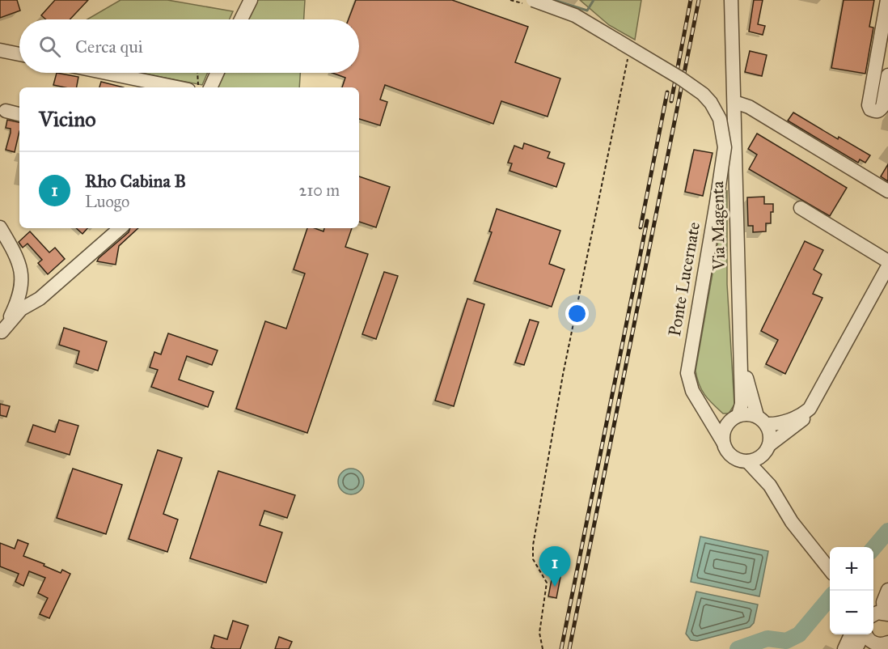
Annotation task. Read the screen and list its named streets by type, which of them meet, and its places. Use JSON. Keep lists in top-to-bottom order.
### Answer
{
  "streets": {
    "street": ["Via Magenta", "Ponte Lucernate"]
  },
  "crossings": [
    ["Via Magenta", "Ponte Lucernate"]
  ],
  "page": {
    "search": "Cerca qui",
    "heading": "Vicino",
    "list": [
      {
        "mark": "1",
        "name": "Rho Cabina B",
        "note": "Luogo",
        "value": "210 m"
      }
    ],
    "pins": "1",
    "map_buttons": ["+", "−"]
  }
}
